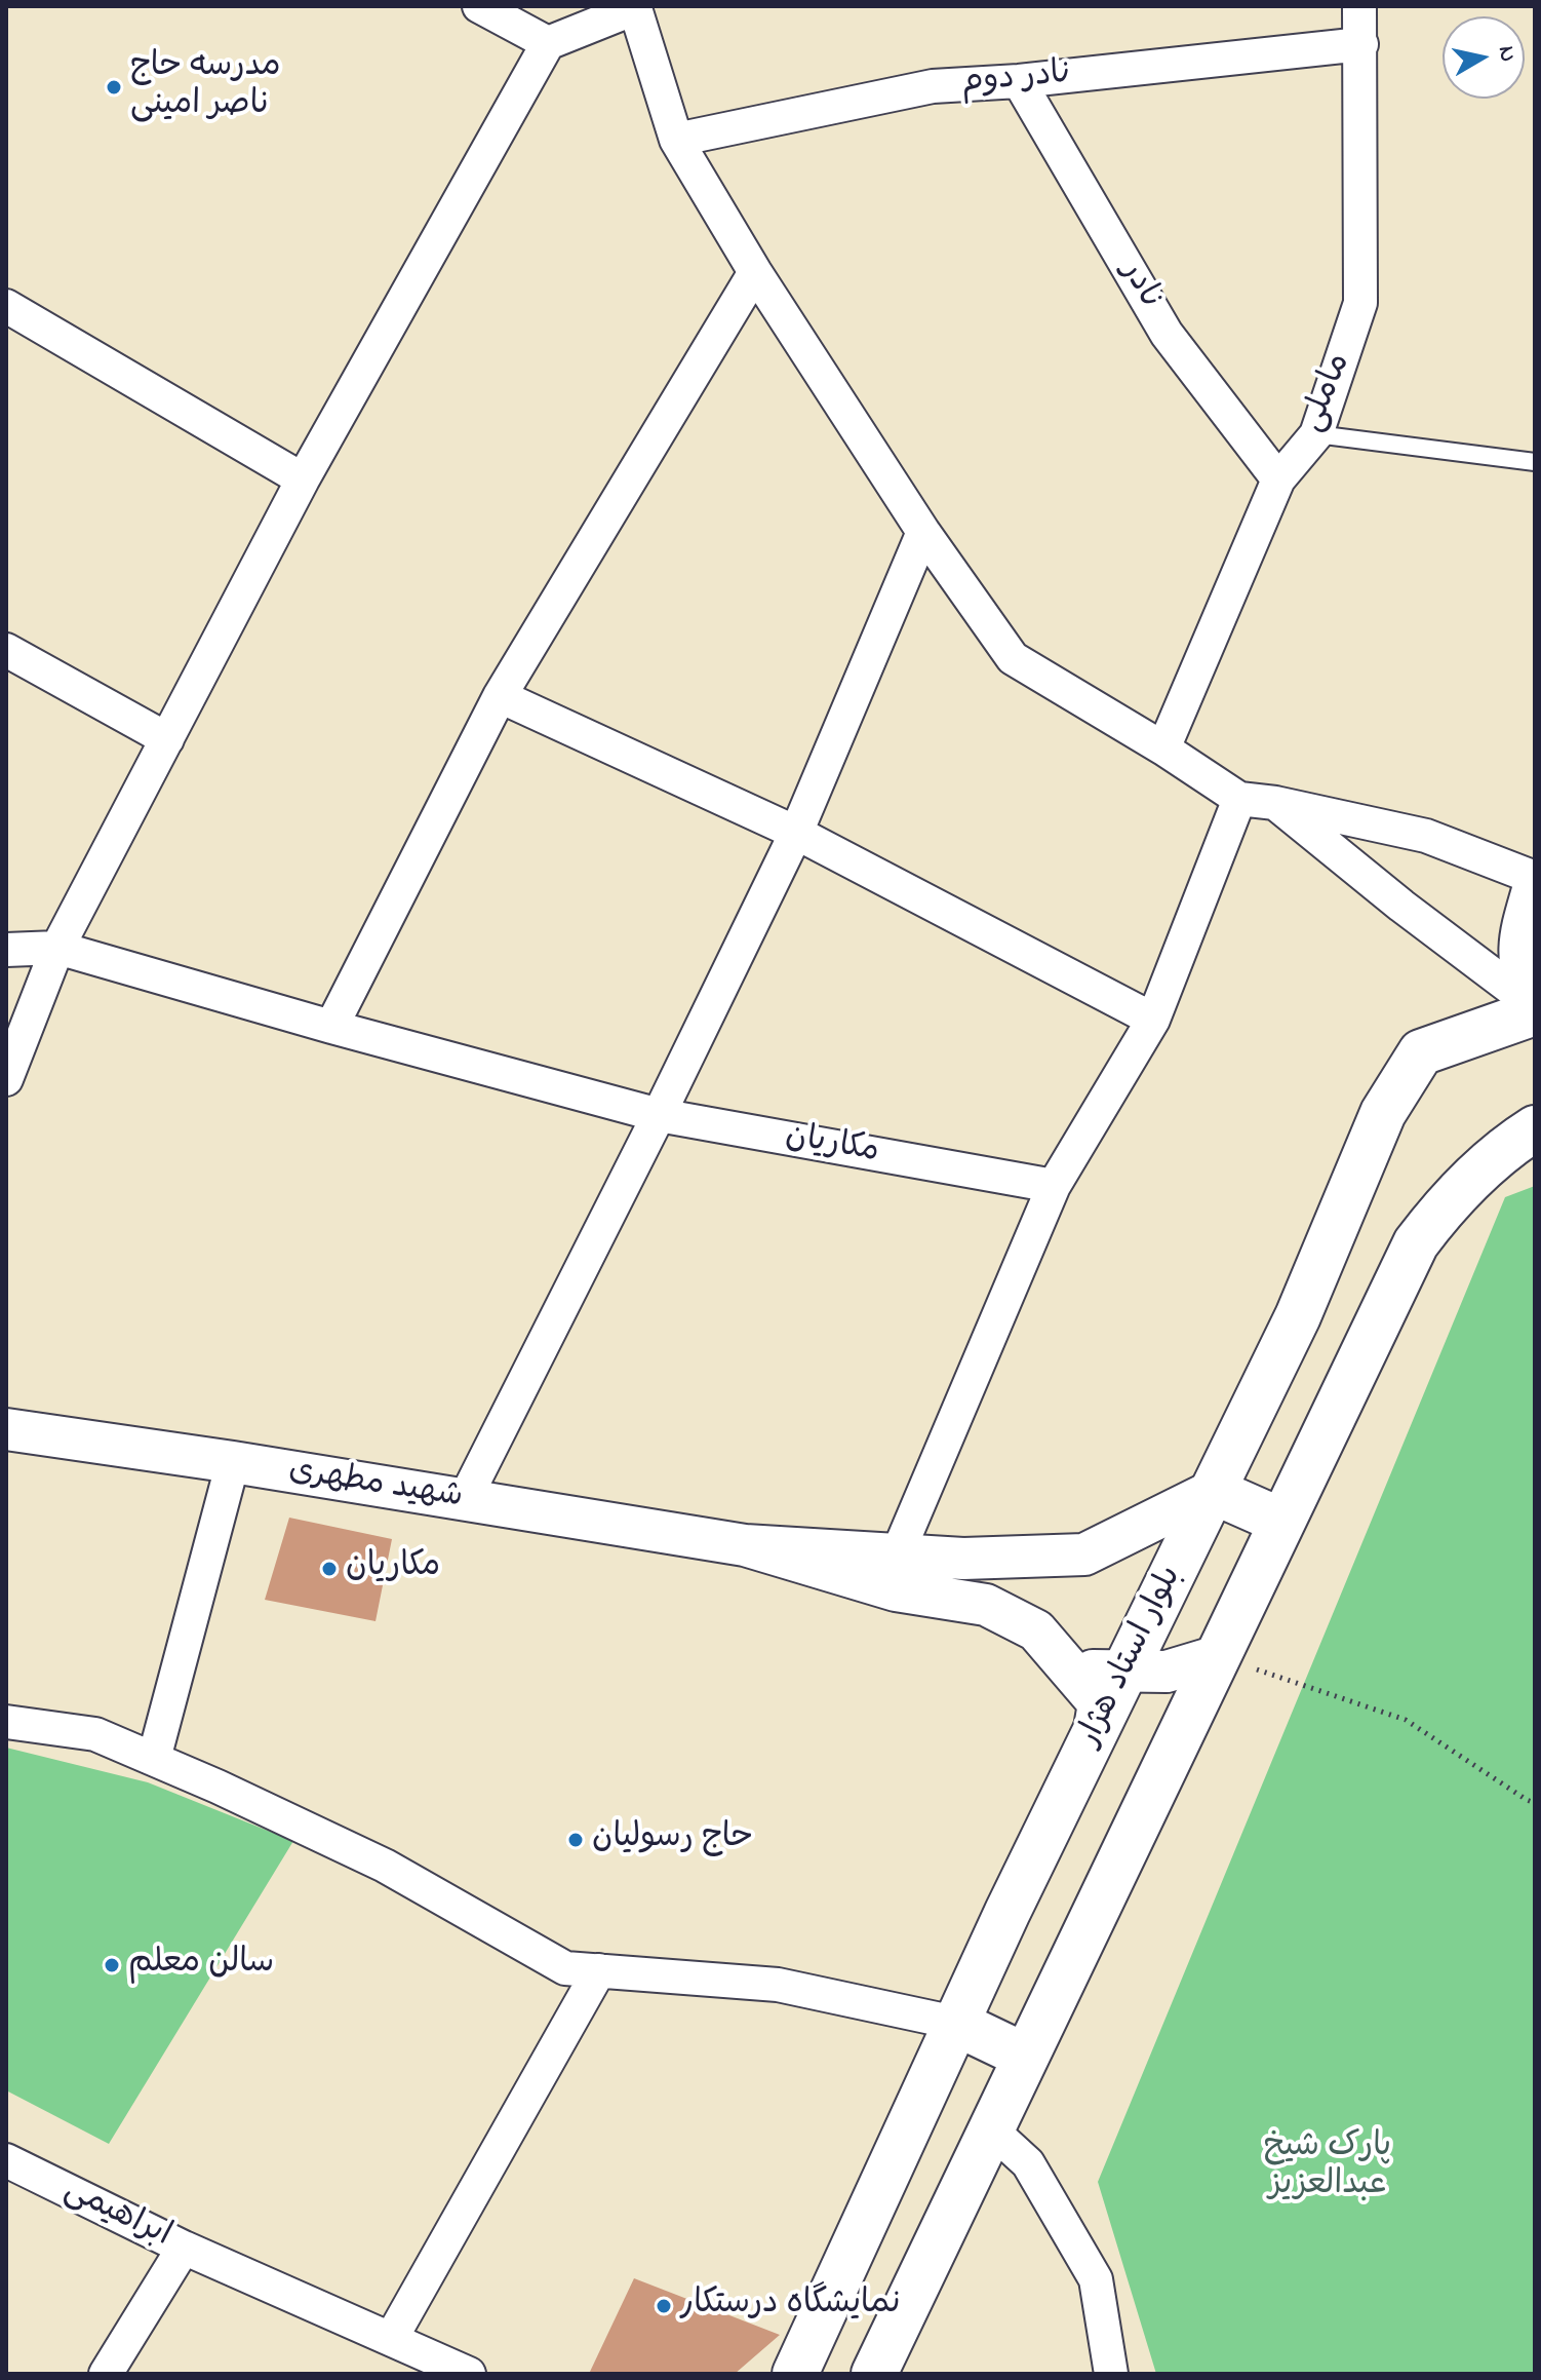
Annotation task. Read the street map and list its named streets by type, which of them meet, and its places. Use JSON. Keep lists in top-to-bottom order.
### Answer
{
  "streets": {
    "main road": ["بلوار استاد هژار"],
    "street": [
      "نادر دوم",
      "نادر",
      "ماملی",
      "مکاریان",
      "شهید مطهری",
      "ابراهیمی"
    ]
  },
  "crossings": [
    ["نادر دوم", "نادر"],
    ["نادر دوم", "ماملی"],
    ["نادر", "ماملی"]
  ],
  "parks": ["پارک شیخ عبدالعزیز"],
  "places": [
    "مدرسه حاج ناصر امینی",
    "مکاریان",
    "حاج رسولیان",
    "سالن معلم",
    "نمایشگاه درستکار"
  ],
  "north": "right"
}
